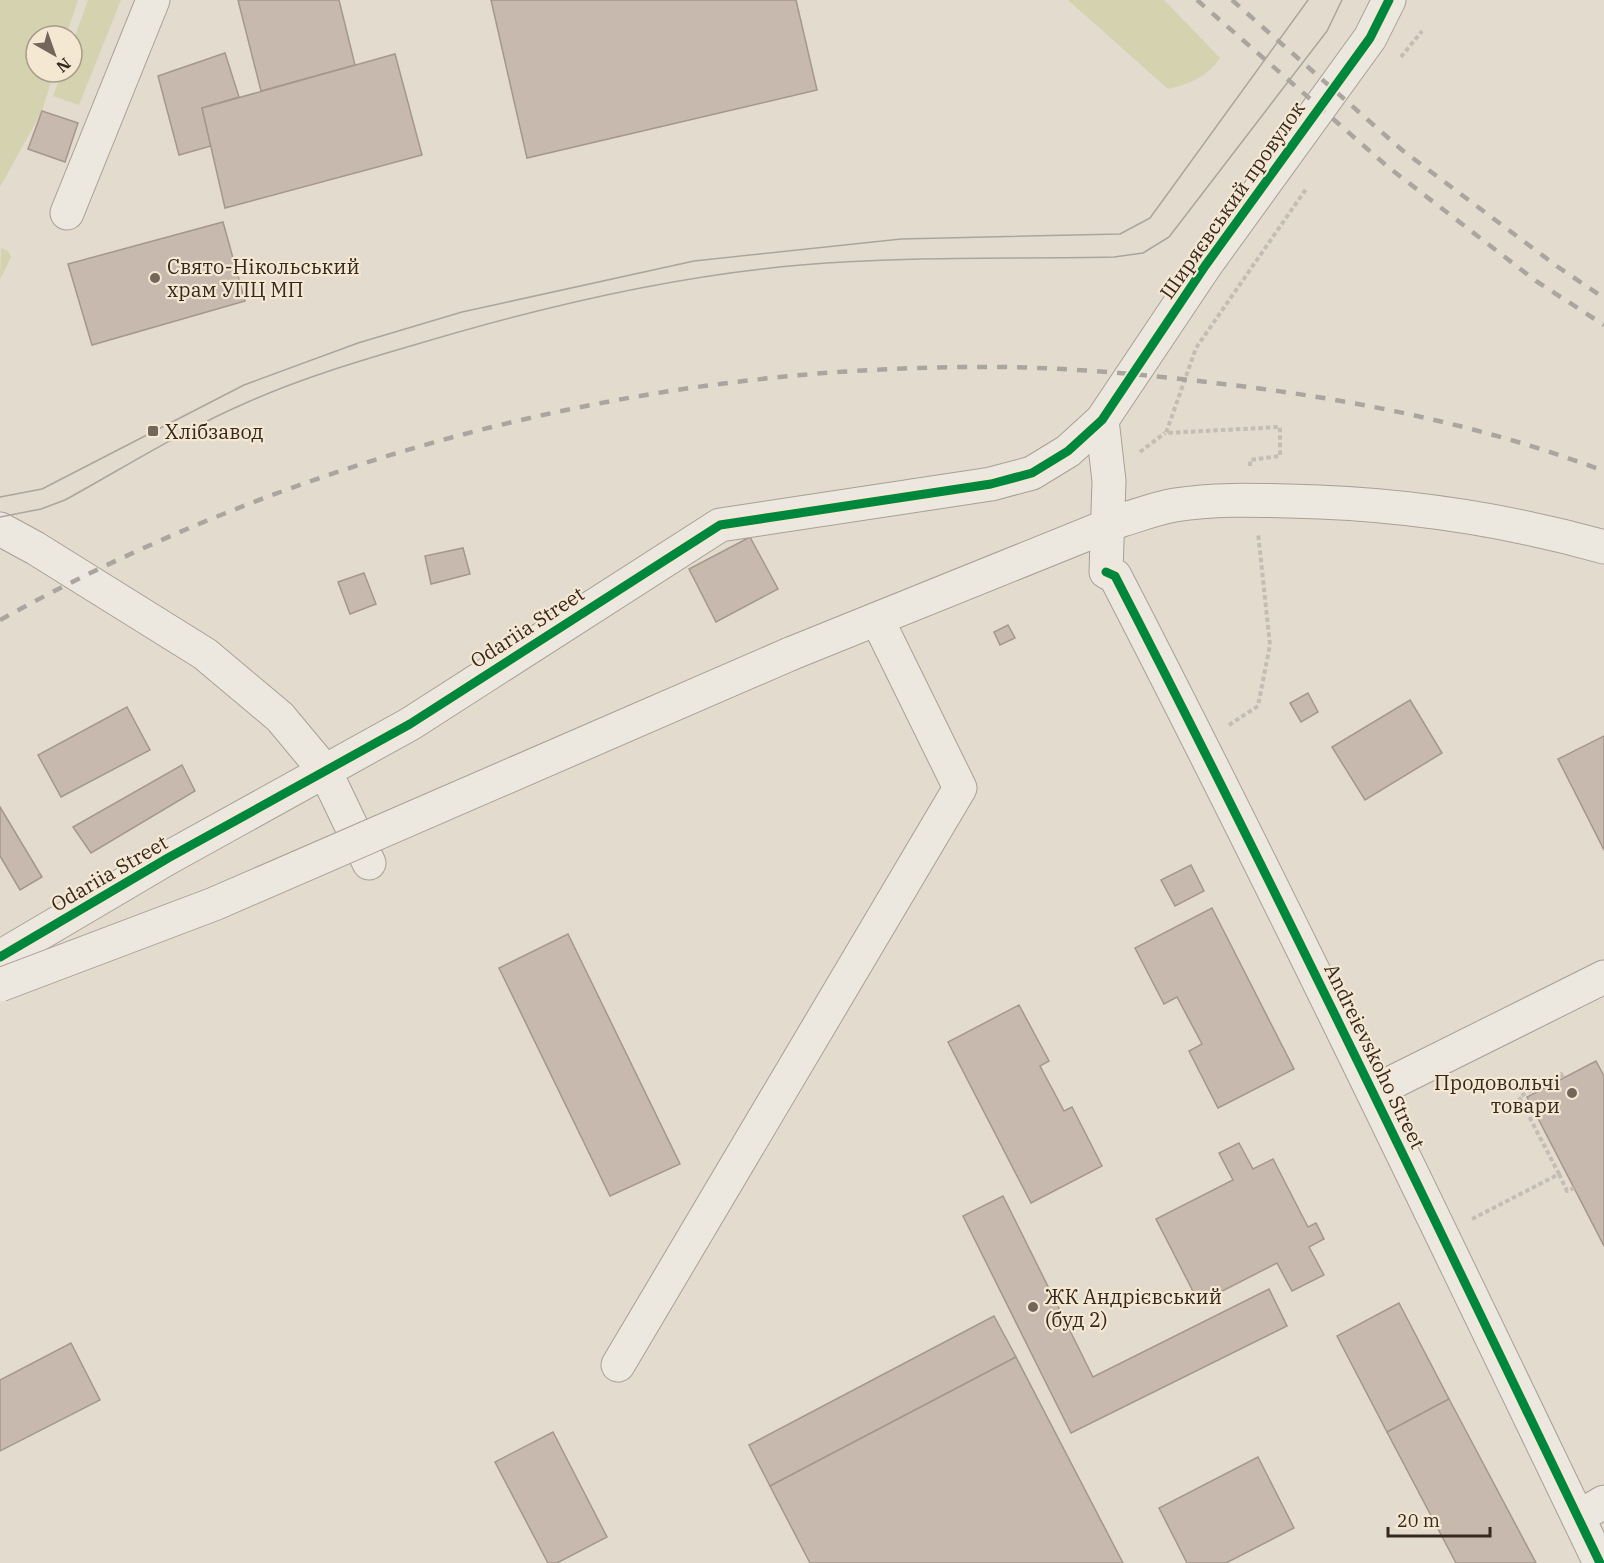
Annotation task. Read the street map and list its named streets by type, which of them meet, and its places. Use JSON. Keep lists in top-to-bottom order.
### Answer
{
  "streets": {
    "street": ["Ширяєвський провулок", "Odariia Street", "Andreievskoho Street"]
  },
  "crossings": [
    ["Ширяєвський провулок", "Odariia Street"]
  ],
  "places": {
    "other": ["Свято-Нікольський храм УПЦ МП", "Продовольчі товари", "ЖК Андрієвський (буд 2)"],
    "transit": ["Хлібзавод"]
  },
  "scale_bar": "20 m",
  "north": "bottom right"
}
